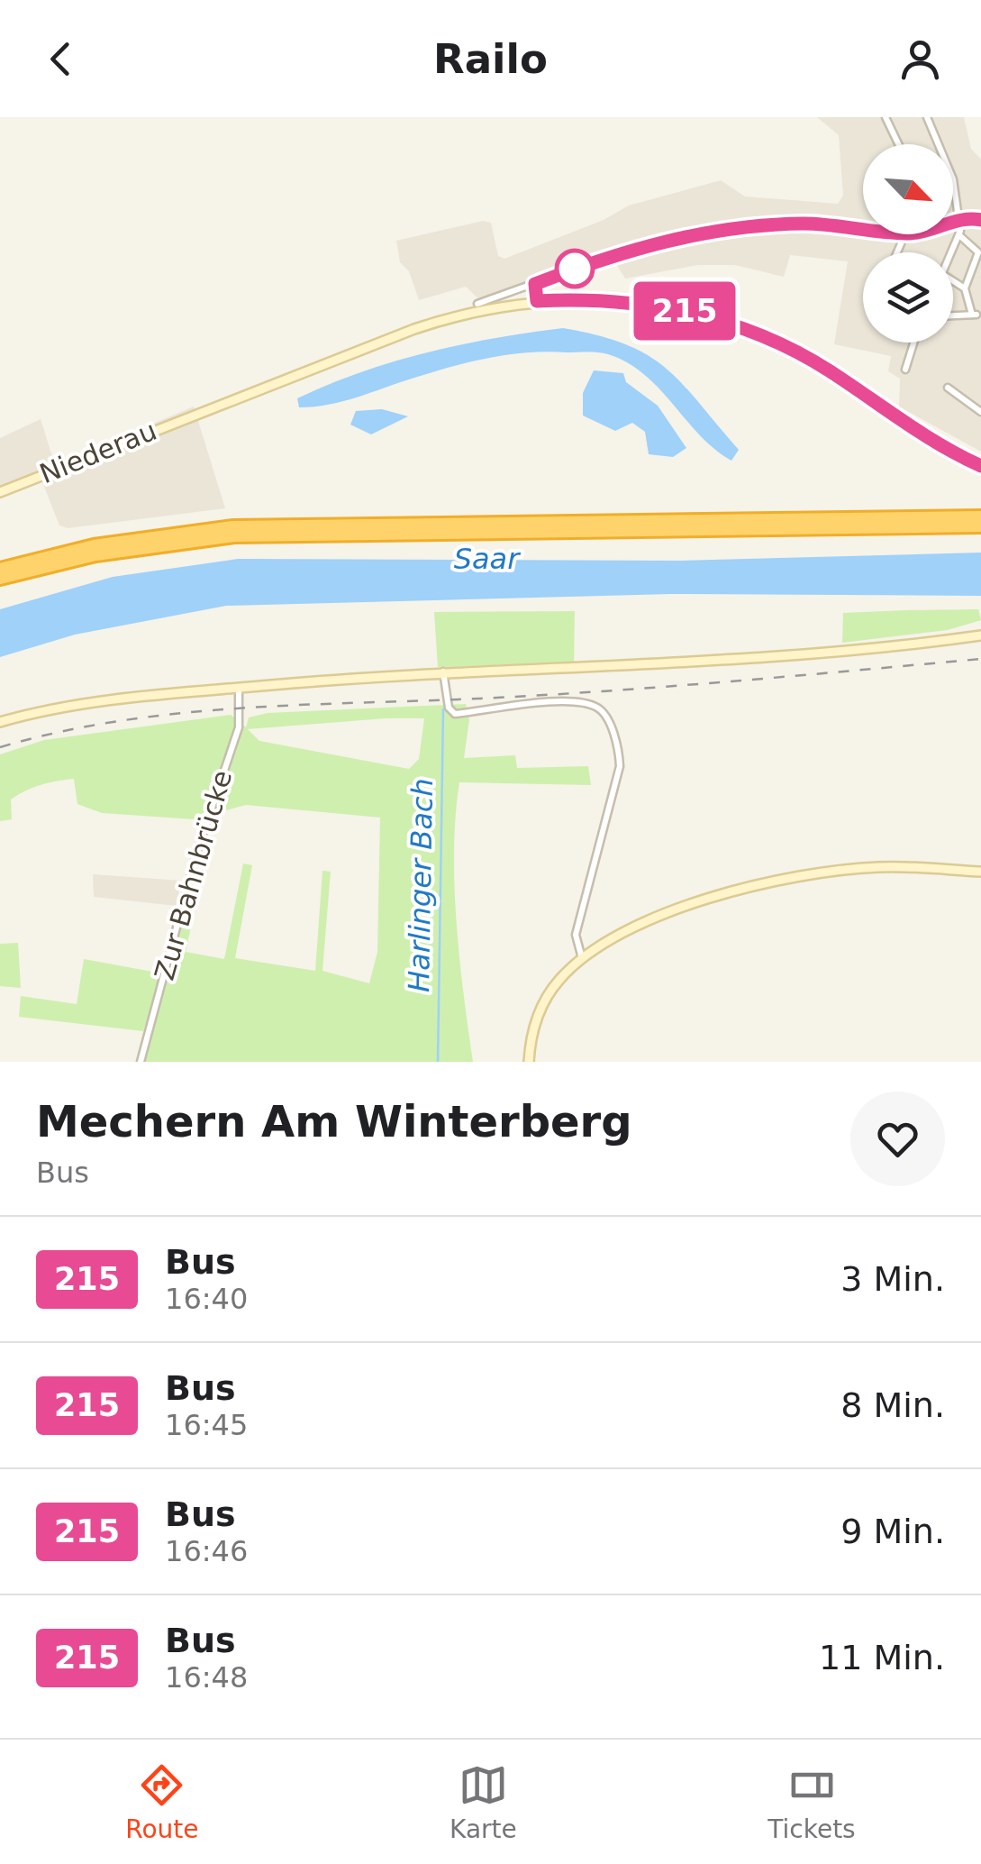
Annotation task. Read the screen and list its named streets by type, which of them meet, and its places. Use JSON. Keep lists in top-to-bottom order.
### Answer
{
  "streets": {
    "main road": ["Niederau"],
    "street": ["Zur Bahnbrücke"]
  },
  "water": ["Saar", "Harlinger Bach"],
  "lines": ["bus line 215"],
  "north": "bottom right",
  "page": {
    "header": "Railo",
    "on_map": "215",
    "heading": ["Mechern Am Winterberg", "Bus"],
    "list": [
      {
        "mark": "215",
        "name": "Bus",
        "note": "16:40",
        "value": "3 Min."
      },
      {
        "mark": "215",
        "name": "Bus",
        "note": "16:45",
        "value": "8 Min."
      },
      {
        "mark": "215",
        "name": "Bus",
        "note": "16:46",
        "value": "9 Min."
      },
      {
        "mark": "215",
        "name": "Bus",
        "note": "16:48",
        "value": "11 Min."
      }
    ],
    "tabs": ["Route", "Karte", "Tickets"]
  }
}
